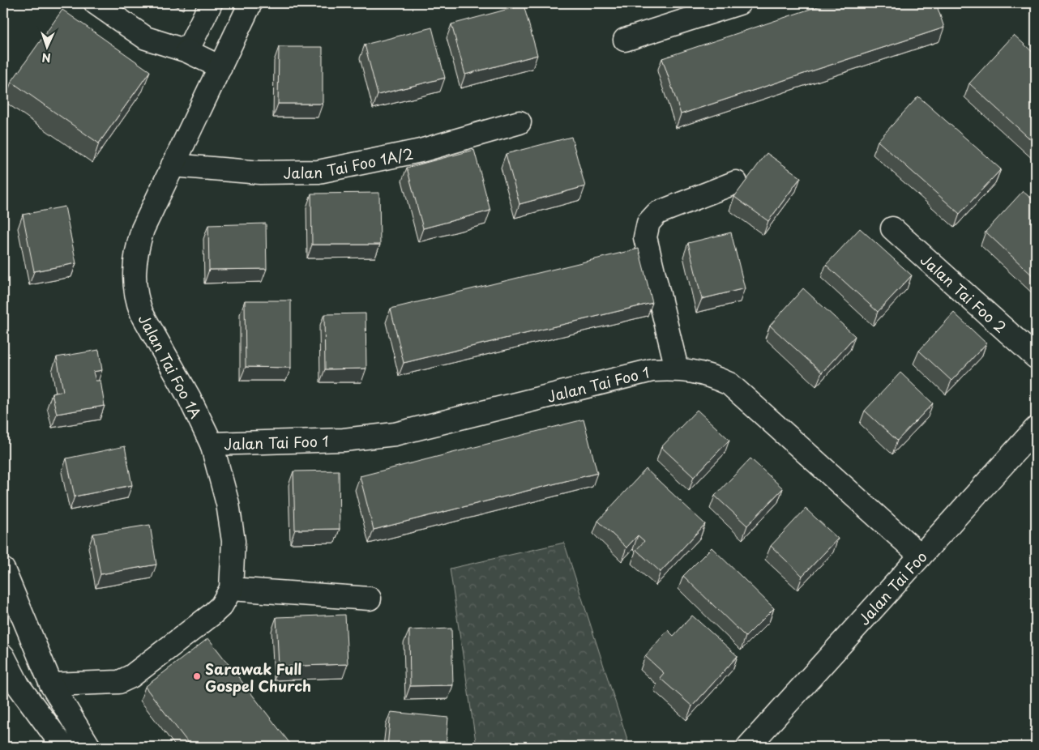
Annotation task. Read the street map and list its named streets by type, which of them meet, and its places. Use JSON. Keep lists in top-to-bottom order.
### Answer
{
  "streets": {
    "main road": [
      "Jalan Tai Foo 1A/2",
      "Jalan Tai Foo 2",
      "Jalan Tai Foo 1A",
      "Jalan Tai Foo 1",
      "Jalan Tai Foo"
    ]
  },
  "crossings": [
    ["Jalan Tai Foo 1A/2", "Jalan Tai Foo 1A"],
    ["Jalan Tai Foo 1A", "Jalan Tai Foo 1"],
    ["Jalan Tai Foo 1", "Jalan Tai Foo"]
  ],
  "places": ["Sarawak Full Gospel Church"],
  "north": "bottom"
}
